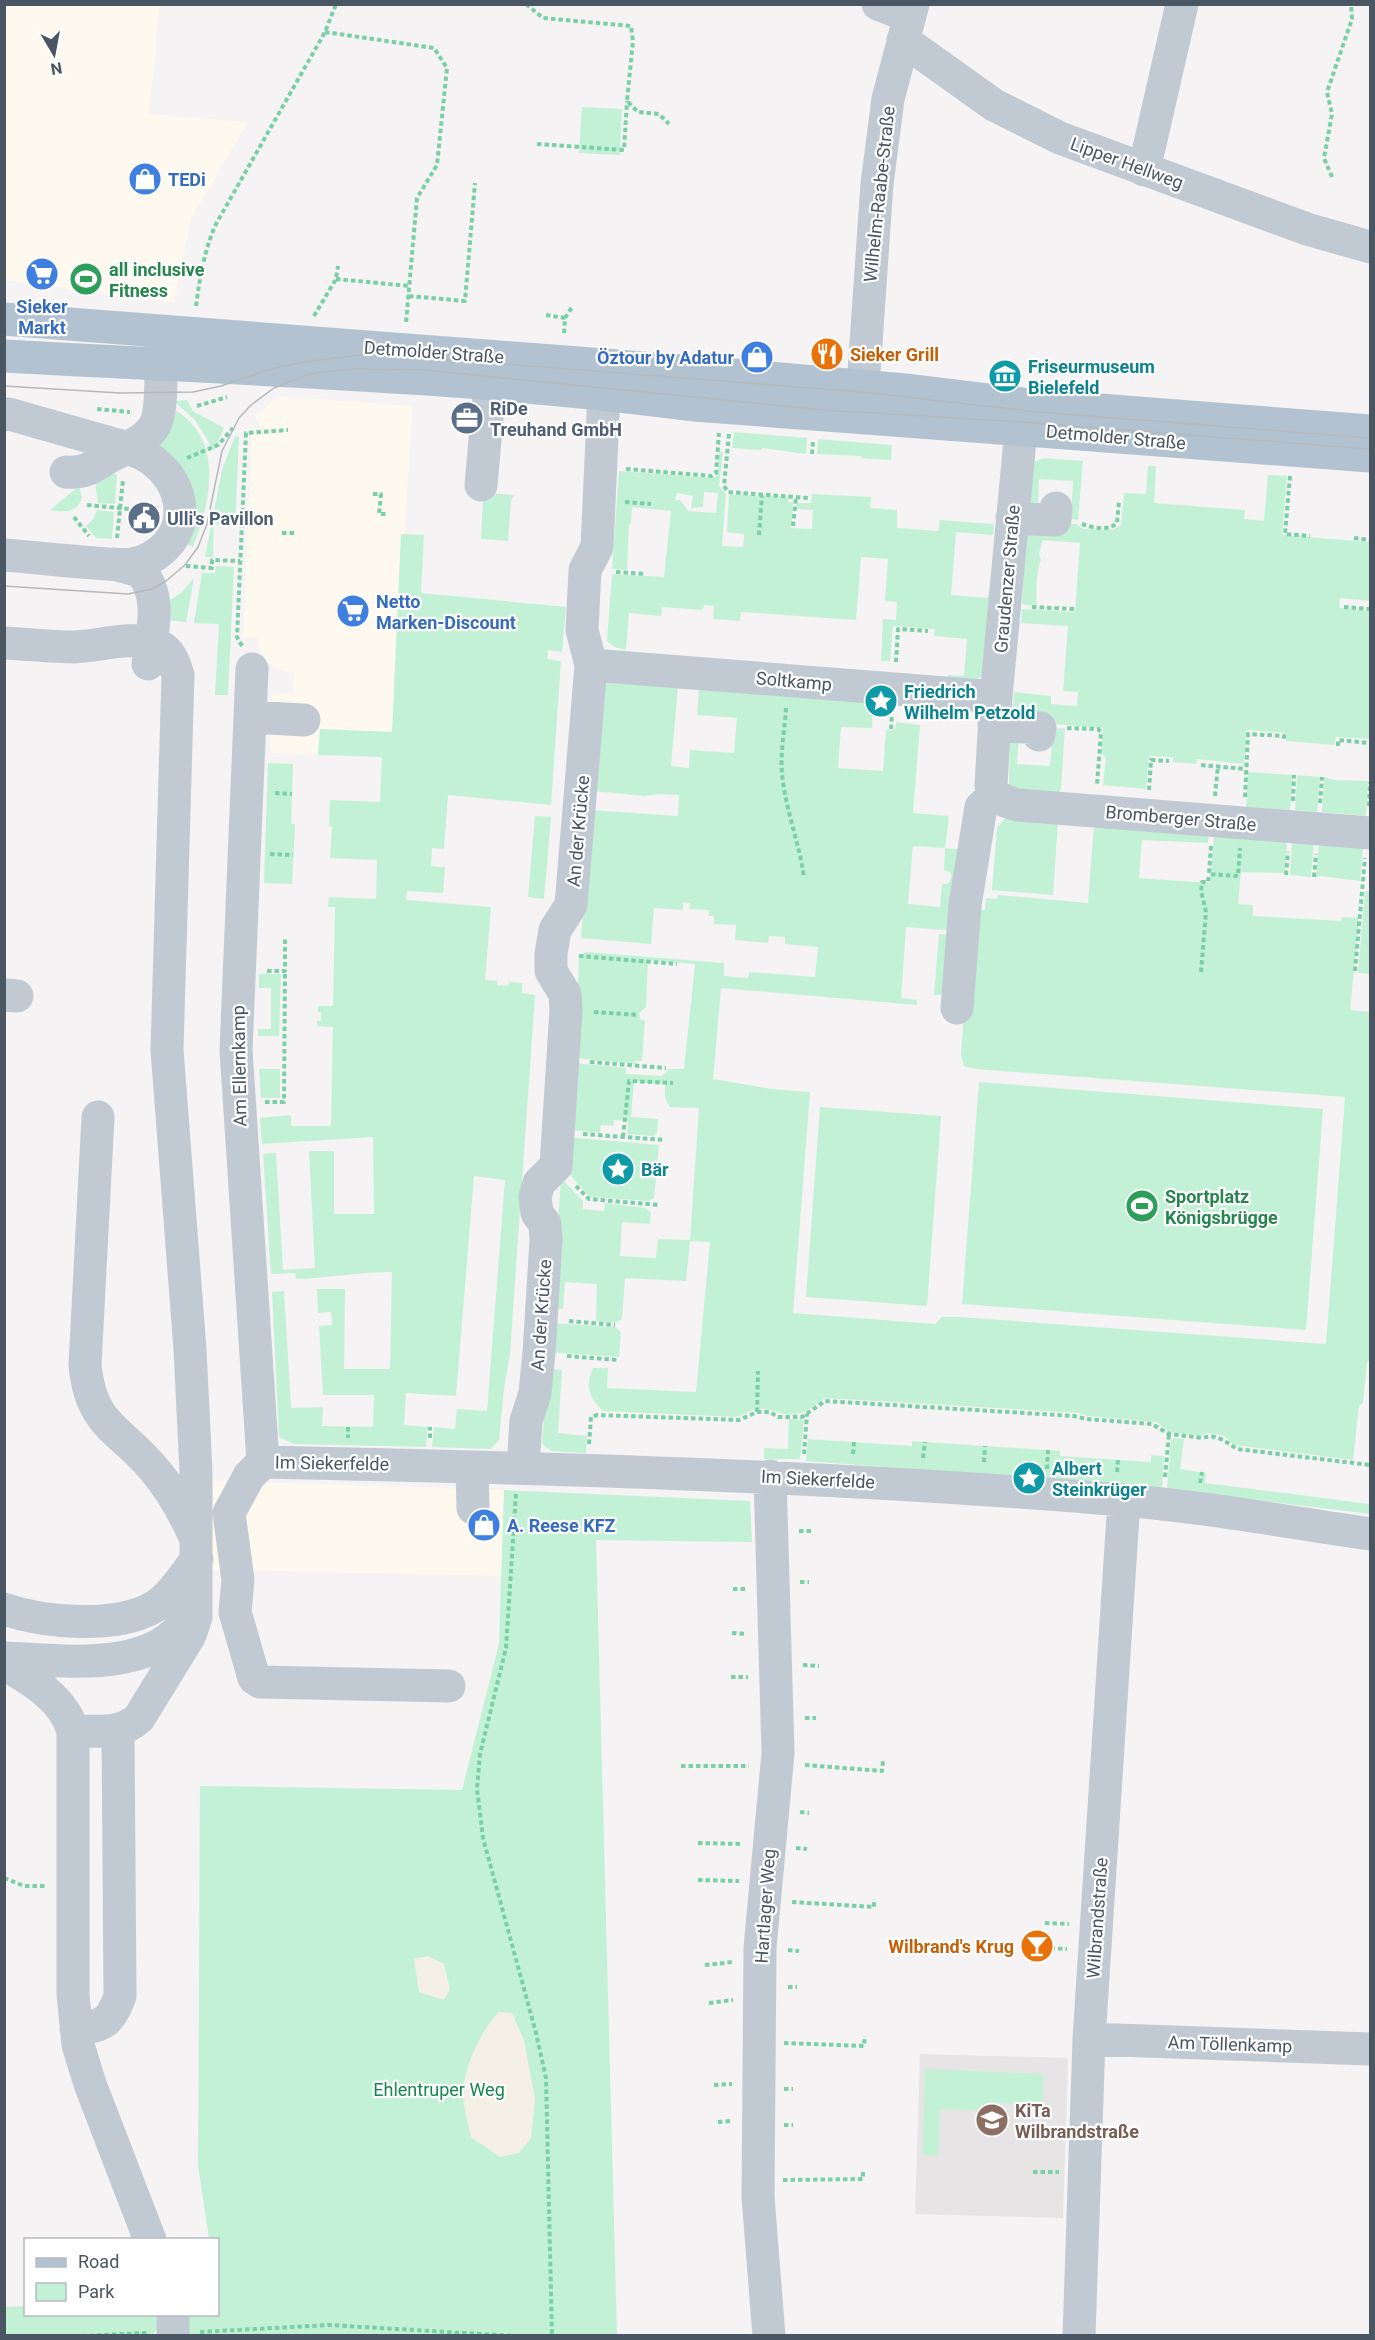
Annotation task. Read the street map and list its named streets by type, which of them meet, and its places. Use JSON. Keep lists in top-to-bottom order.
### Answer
{
  "streets": {
    "main road": ["Detmolder Straße"],
    "street": [
      "Lipper Hellweg",
      "Wilhelm-Raabe-Straße",
      "Graudenzer Straße",
      "Soltkamp",
      "Bromberger Straße",
      "An der Krücke",
      "Am Ellernkamp",
      "Im Siekerfelde",
      "Hartlager Weg",
      "Wilbrandstraße",
      "Am Töllenkamp"
    ]
  },
  "crossings": [
    ["Lipper Hellweg", "Wilhelm-Raabe-Straße"],
    ["Wilhelm-Raabe-Straße", "Detmolder Straße"],
    ["Detmolder Straße", "Graudenzer Straße"],
    ["Detmolder Straße", "An der Krücke"],
    ["Graudenzer Straße", "Soltkamp"],
    ["Graudenzer Straße", "Bromberger Straße"],
    ["Soltkamp", "An der Krücke"],
    ["An der Krücke", "Im Siekerfelde"],
    ["Am Ellernkamp", "Im Siekerfelde"],
    ["Im Siekerfelde", "Hartlager Weg"],
    ["Im Siekerfelde", "Wilbrandstraße"],
    ["Wilbrandstraße", "Am Töllenkamp"]
  ],
  "parks": ["Ehlentruper Weg"],
  "places": {
    "shop": ["TEDi", "Öztour by Adatur", "A. Reese KFZ"],
    "supermarket": ["Sieker Markt", "Netto Marken-Discount"],
    "sports": ["all inclusive Fitness", "Sportplatz Königsbrügge"],
    "restaurant": ["Sieker Grill"],
    "museum": ["Friseurmuseum Bielefeld"],
    "office": ["RiDe Treuhand GmbH"],
    "public building": ["Ulli's Pavillon"],
    "place": ["Friedrich Wilhelm Petzold", "Bär", "Albert Steinkrüger"],
    "bar": ["Wilbrand's Krug"],
    "school or university": ["KiTa Wilbrandstraße"]
  },
  "legend": ["Road", "Park"],
  "north": "bottom"
}
